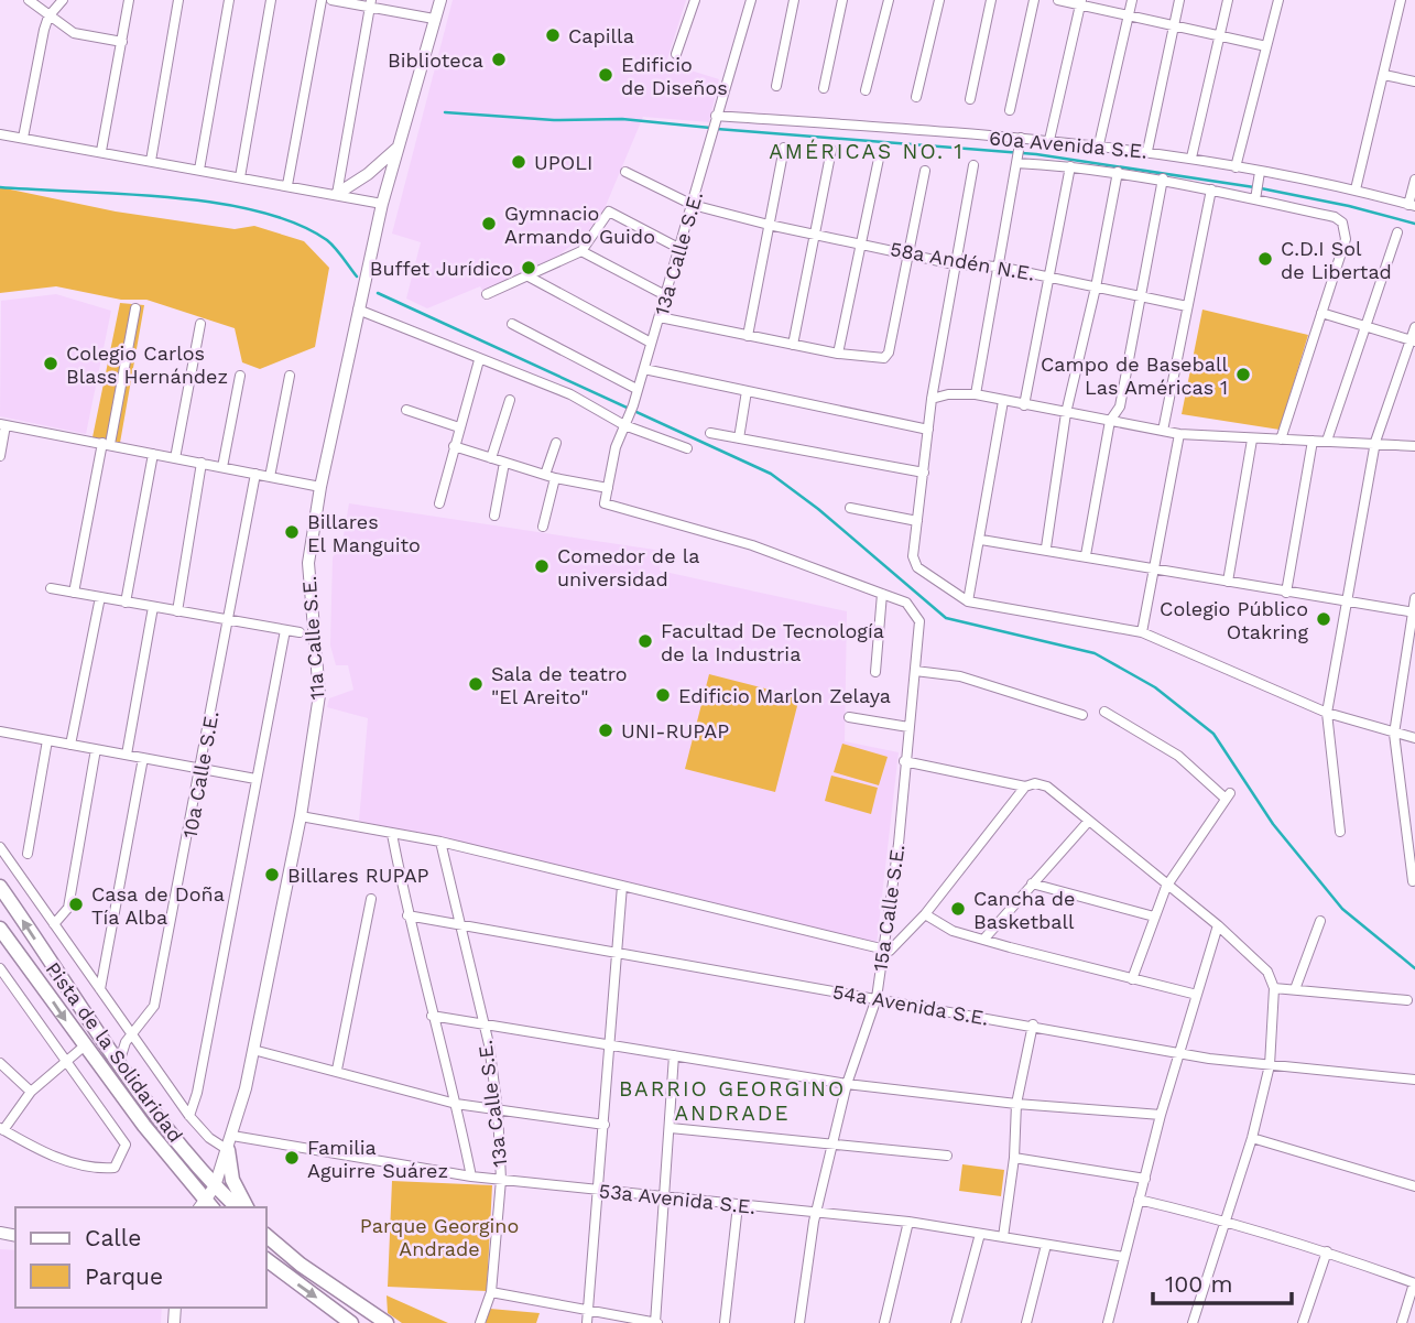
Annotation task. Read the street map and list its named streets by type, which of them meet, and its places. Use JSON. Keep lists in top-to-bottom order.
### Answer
{
  "streets": {
    "main road": ["Pista de la Solidaridad"],
    "street": [
      "60a Avenida S.E.",
      "13a Calle S.E.",
      "58a Andén N.E.",
      "11a Calle S.E.",
      "10a Calle S.E.",
      "15a Calle S.E.",
      "54a Avenida S.E.",
      "53a Avenida S.E."
    ]
  },
  "crossings": [
    ["60a Avenida S.E.", "13a Calle S.E."],
    ["13a Calle S.E.", "58a Andén N.E."],
    ["13a Calle S.E.", "15a Calle S.E."],
    ["13a Calle S.E.", "54a Avenida S.E."],
    ["13a Calle S.E.", "53a Avenida S.E."],
    ["11a Calle S.E.", "Pista de la Solidaridad"],
    ["11a Calle S.E.", "53a Avenida S.E."],
    ["10a Calle S.E.", "Pista de la Solidaridad"],
    ["15a Calle S.E.", "54a Avenida S.E."],
    ["15a Calle S.E.", "53a Avenida S.E."]
  ],
  "districts": ["AMÉRICAS NO. 1", "BARRIO GEORGINO ANDRADE"],
  "parks": ["Parque Georgino Andrade"],
  "places": [
    "Capilla",
    "Biblioteca",
    "Edificio de Diseños",
    "UPOLI",
    "Gymnacio Armando Guido",
    "C.D.I Sol de Libertad",
    "Buffet Jurídico",
    "Colegio Carlos Blass Hernández",
    "Campo de Baseball Las Américas 1",
    "Billares El Manguito",
    "Comedor de la universidad",
    "Colegio Público Otakring",
    "Facultad De Tecnología de la Industria",
    "Sala de teatro \"El Areito\"",
    "Edificio Marlon Zelaya",
    "UNI-RUPAP",
    "Billares RUPAP",
    "Casa de Doña Tía Alba",
    "Cancha de Basketball",
    "Familia Aguirre Suárez"
  ],
  "legend": ["Calle", "Parque"],
  "scale_bar": "100 m"
}
